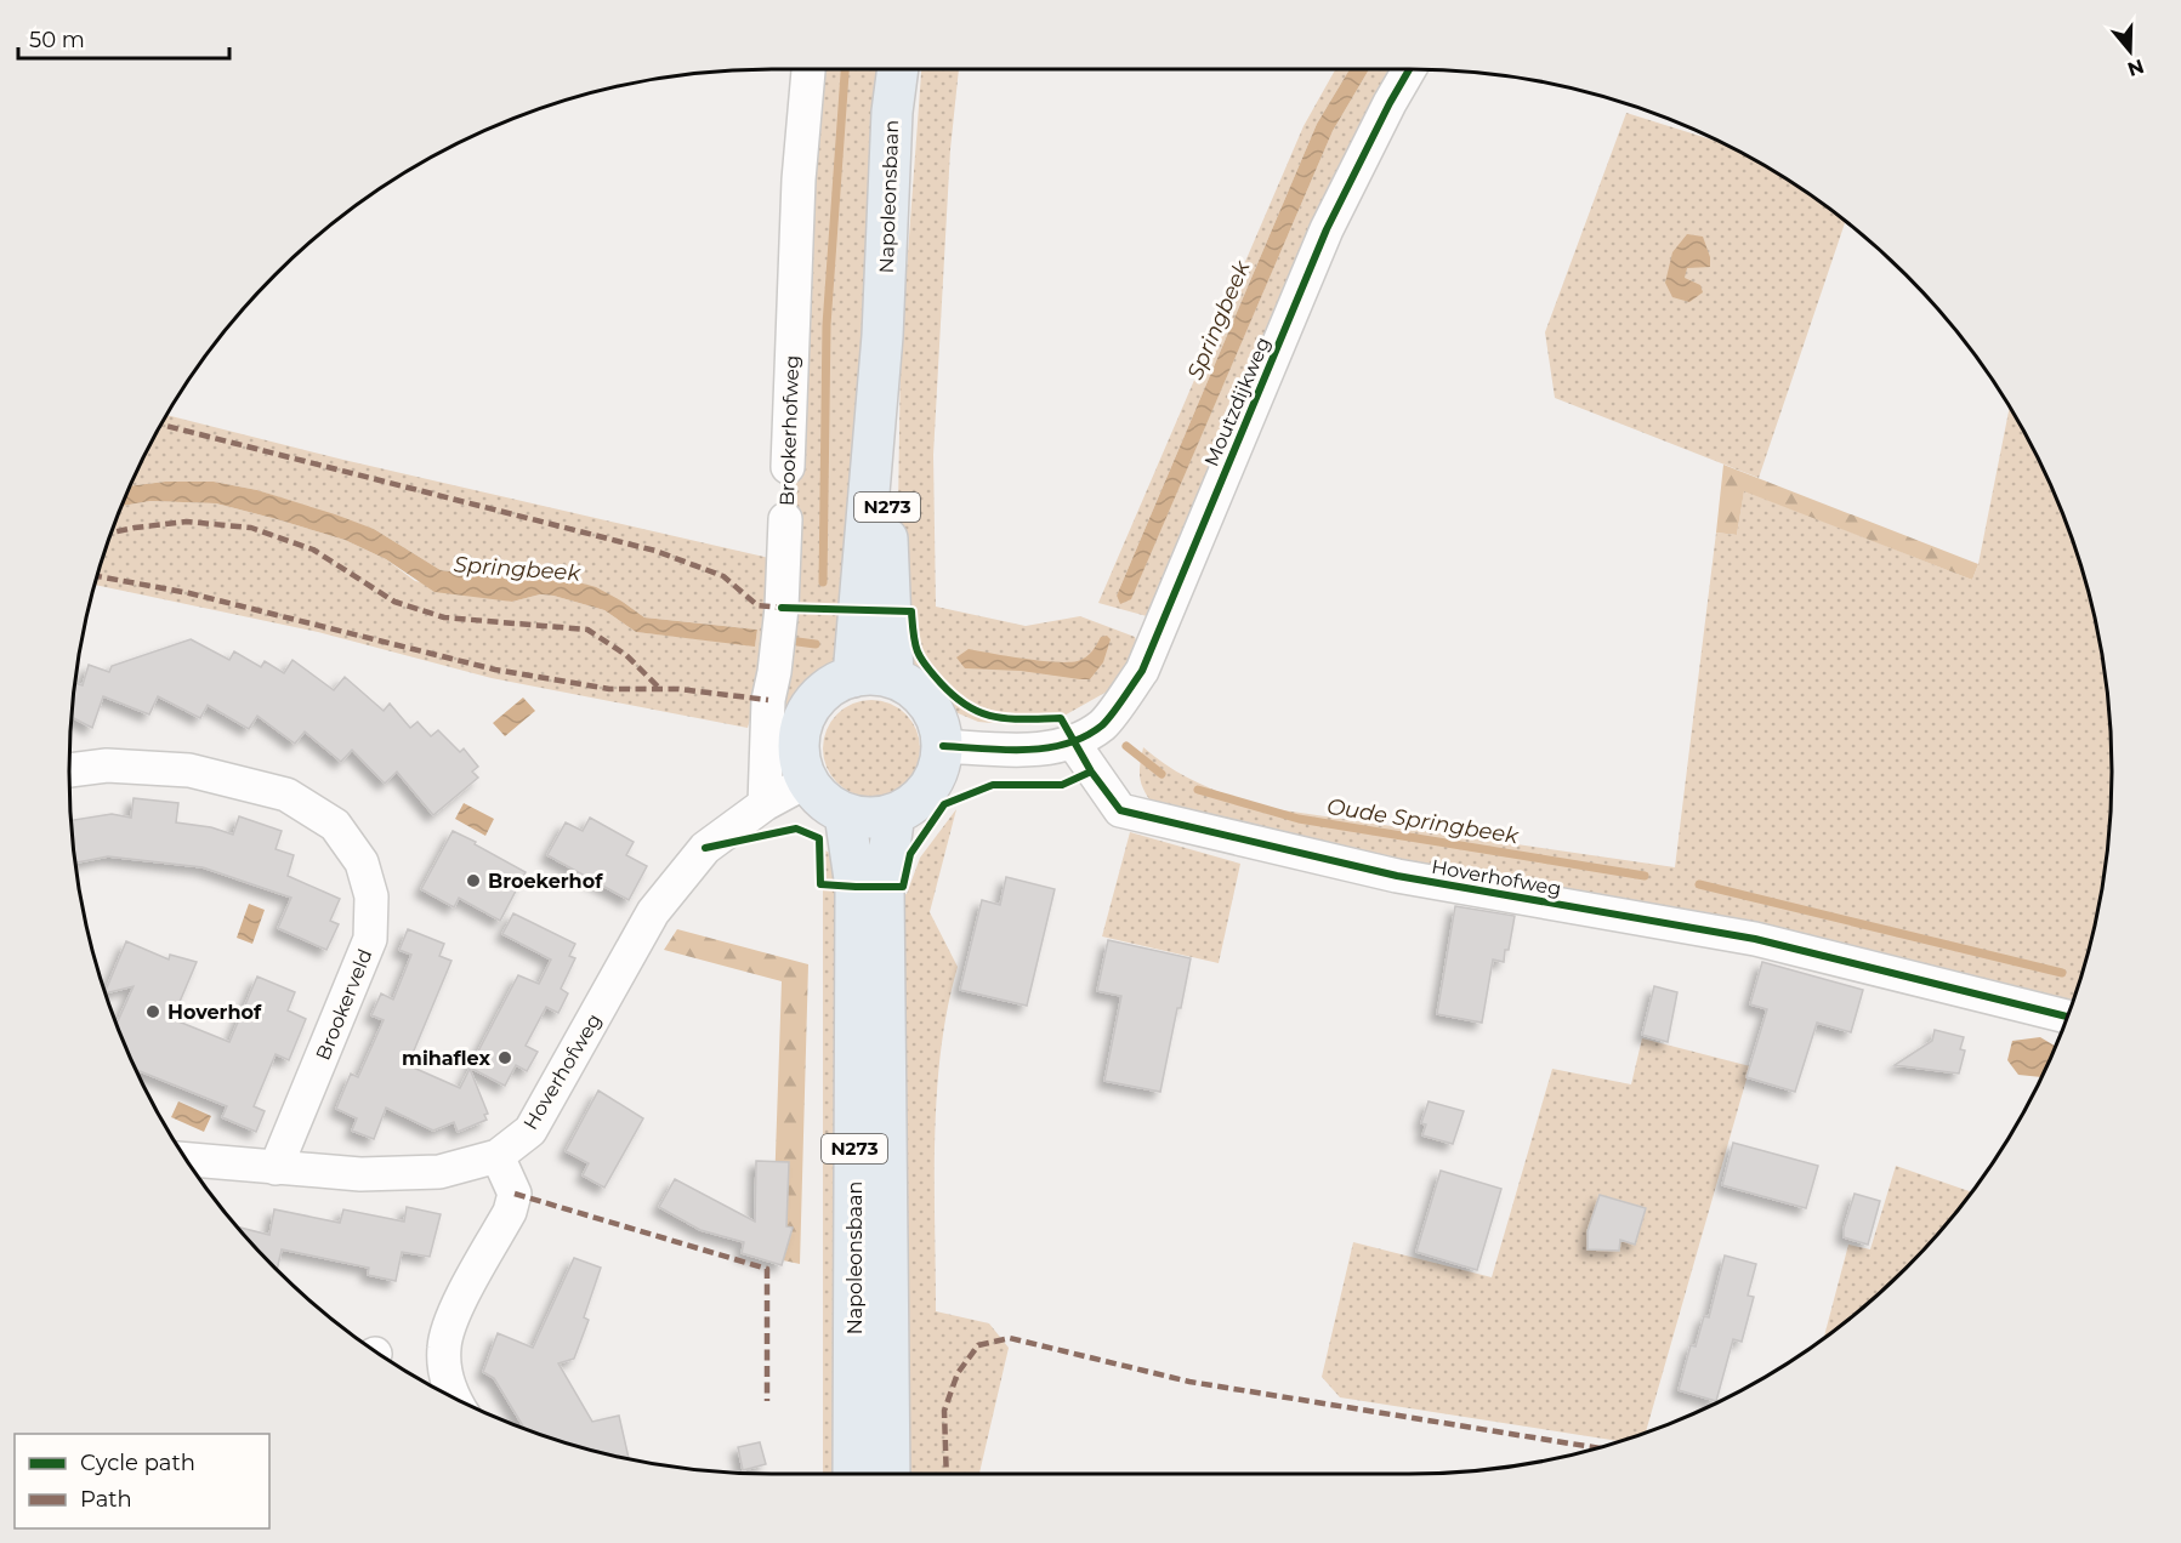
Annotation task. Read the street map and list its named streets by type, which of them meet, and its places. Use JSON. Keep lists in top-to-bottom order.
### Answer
{
  "streets": {
    "main road": ["Napoleonsbaan", "N273"],
    "street": [
      "Moutzdijkweg",
      "Brookerhofweg",
      "Hoverhofweg",
      "Brookerveld"
    ]
  },
  "crossings": [
    ["Napoleonsbaan", "Hoverhofweg"],
    ["Moutzdijkweg", "Hoverhofweg"],
    ["Brookerhofweg", "Hoverhofweg"],
    ["Hoverhofweg", "Brookerveld"]
  ],
  "water": ["Springbeek", "Oude Springbeek"],
  "places": ["Broekerhof", "Hoverhof", "mihaflex"],
  "legend": ["Cycle path", "Path"],
  "scale_bar": "50 m",
  "north": "bottom"
}
